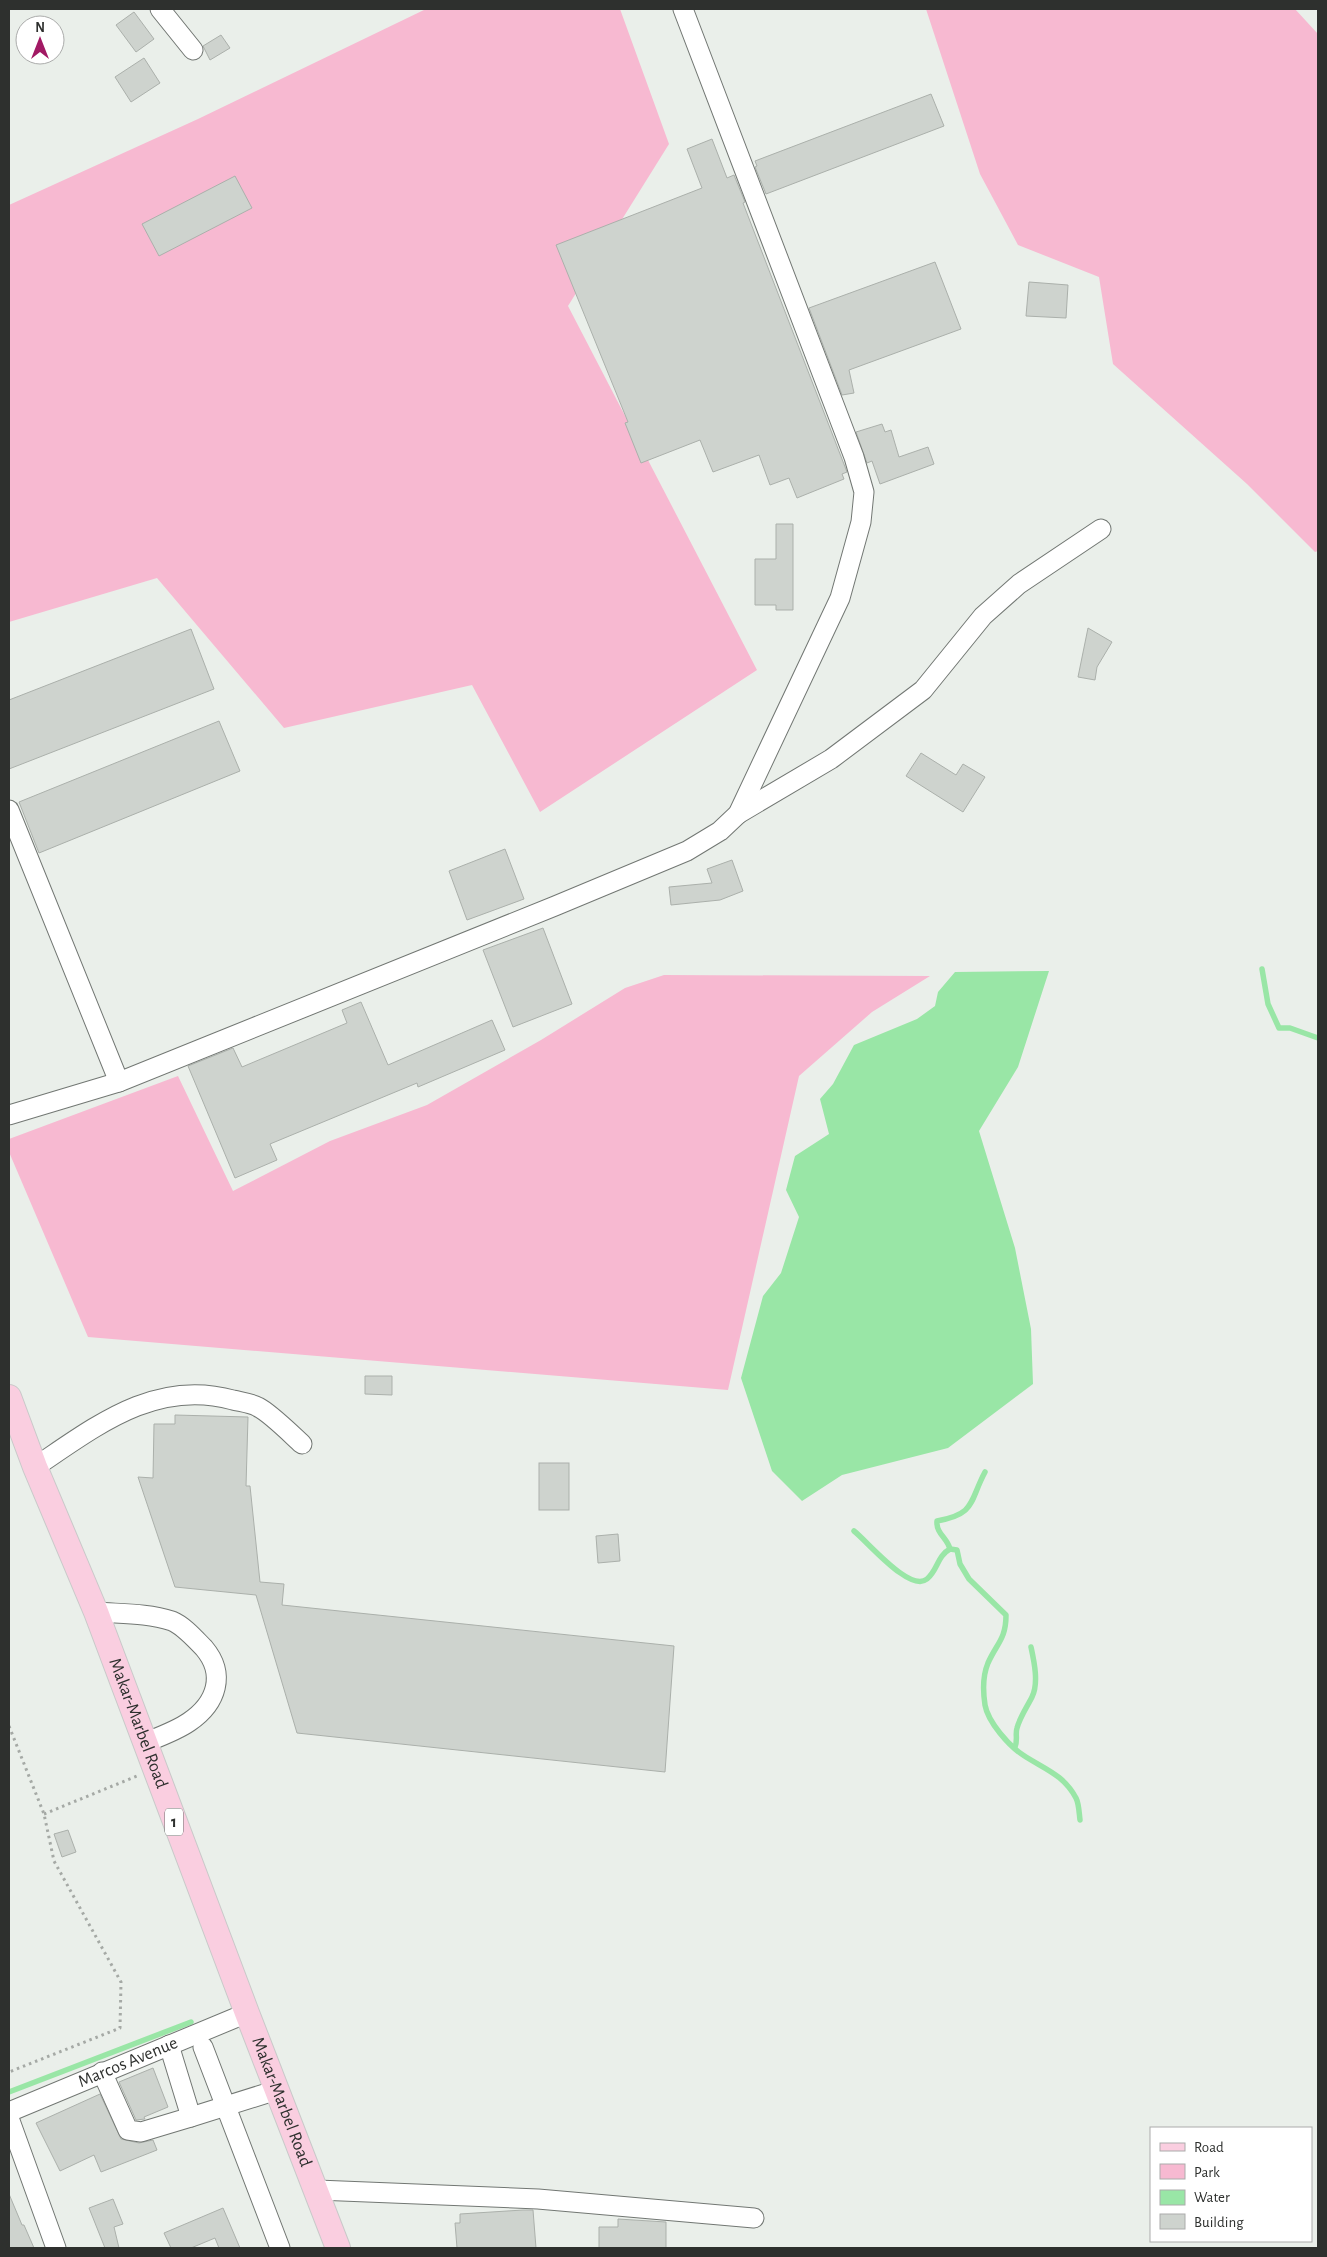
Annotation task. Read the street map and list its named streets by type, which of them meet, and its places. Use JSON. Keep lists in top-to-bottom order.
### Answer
{
  "streets": {
    "main road": ["Makar-Marbel Road", "1"],
    "street": ["Marcos Avenue"]
  },
  "crossings": [
    ["Makar-Marbel Road", "Marcos Avenue"]
  ],
  "legend": [
    "Road",
    "Park",
    "Water",
    "Building"
  ],
  "north": "top"
}
